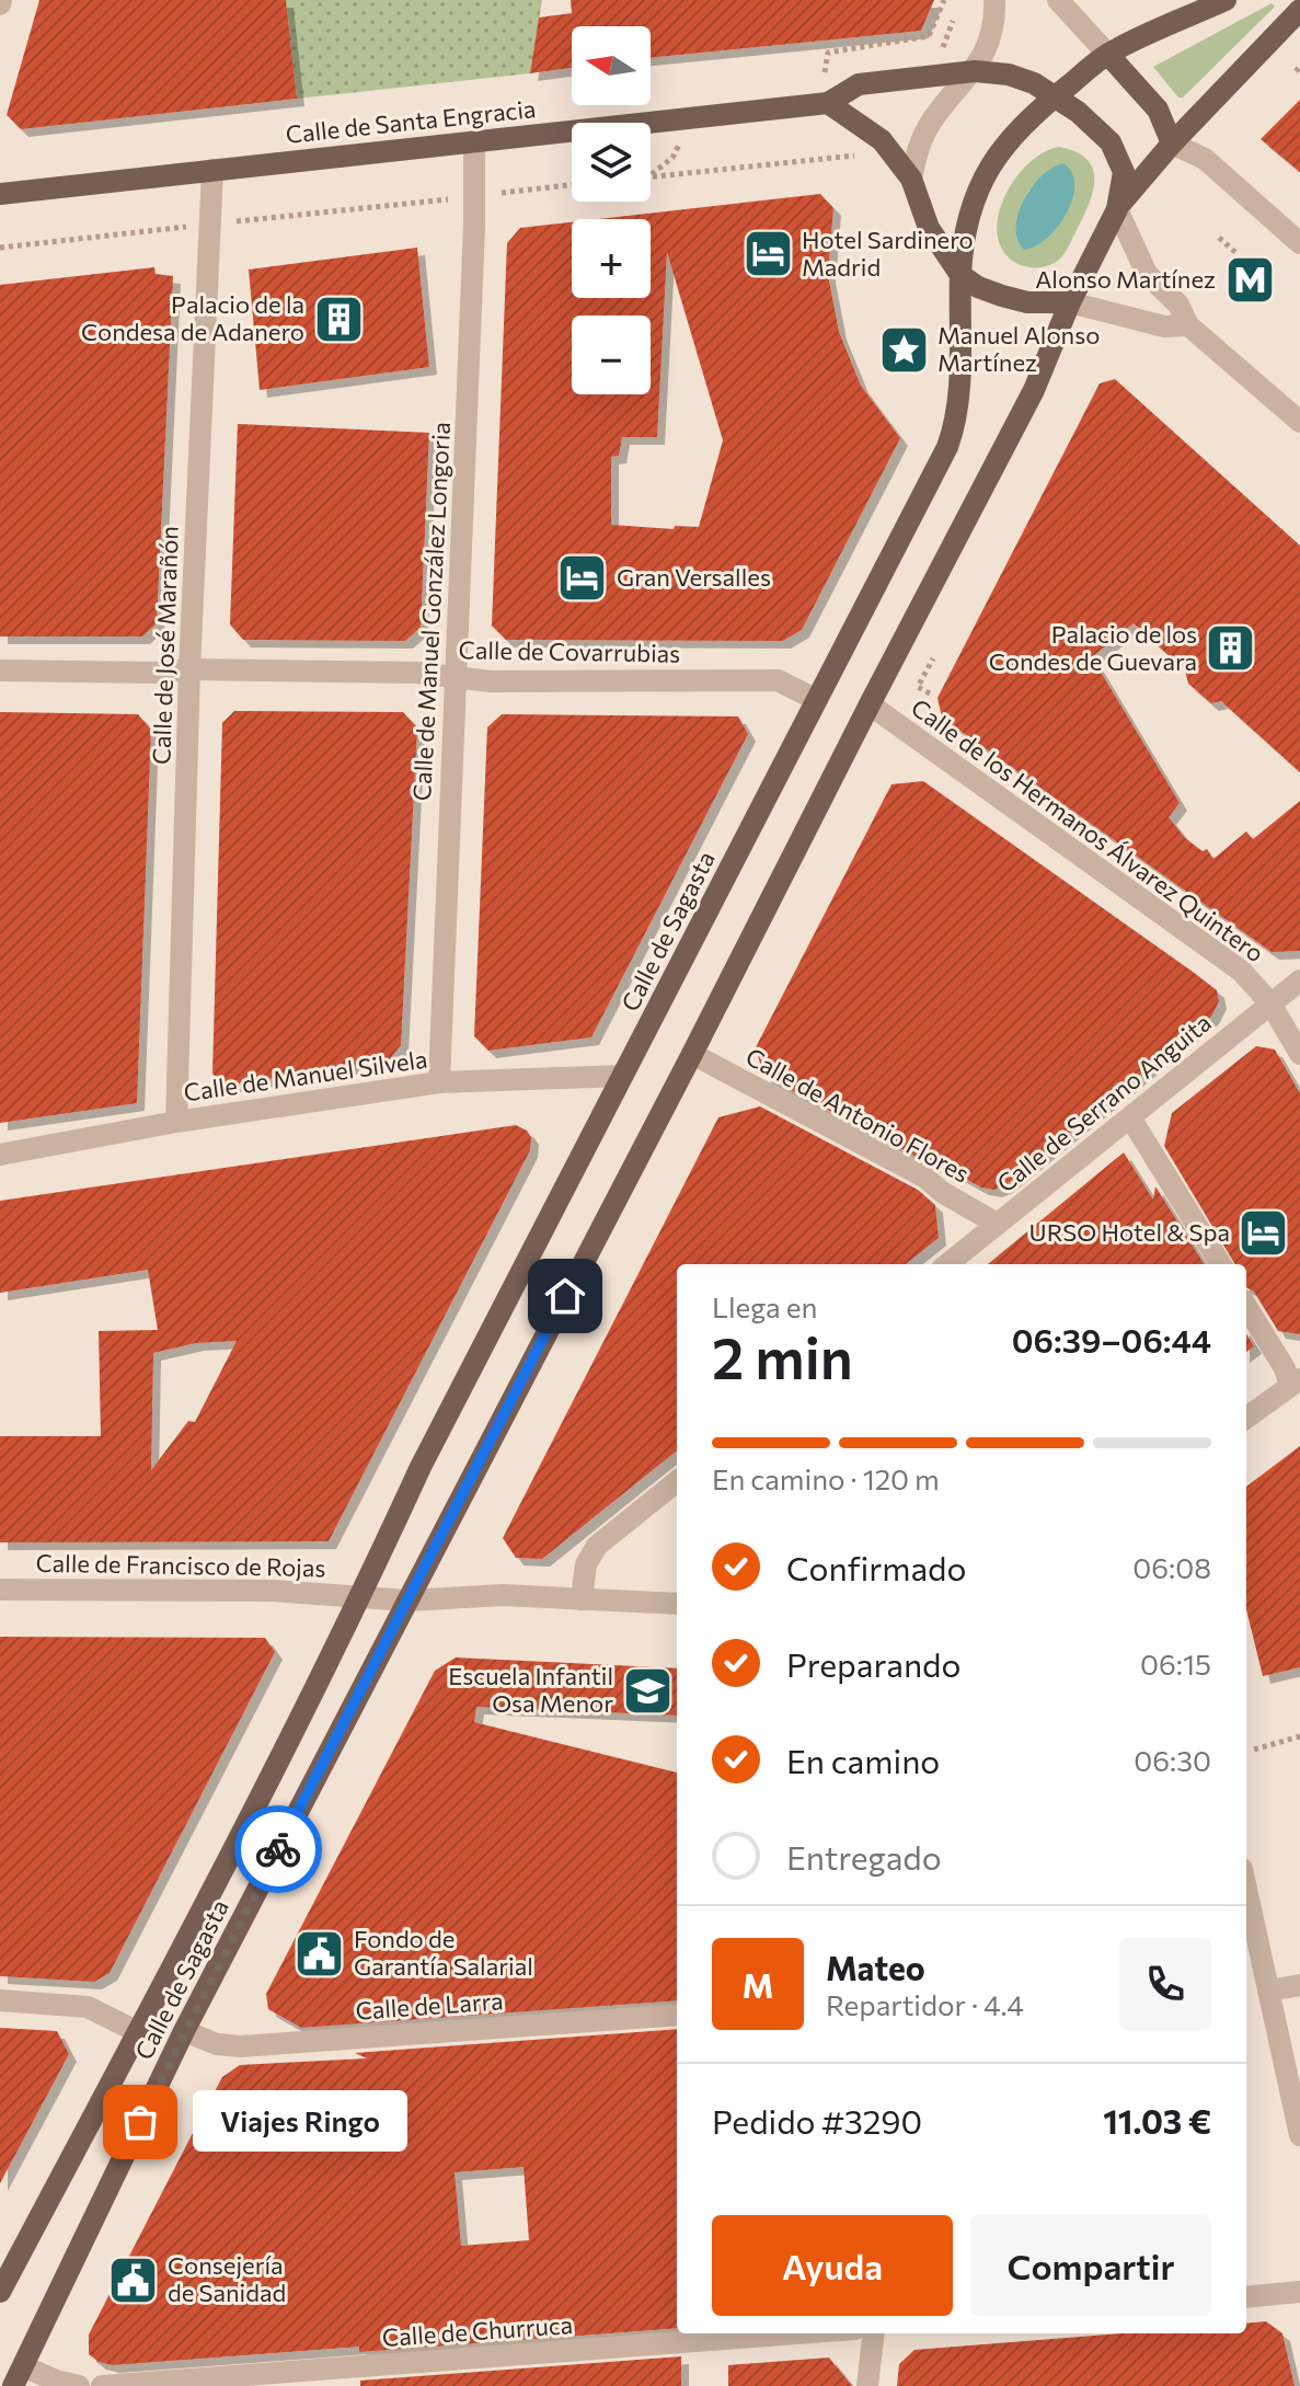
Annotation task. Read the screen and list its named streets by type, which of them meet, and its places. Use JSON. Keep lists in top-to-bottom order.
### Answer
{
  "streets": {
    "main road": ["Calle de Santa Engracia", "Calle de Sagasta"],
    "street": [
      "Calle de Manuel González Longoria",
      "Calle de José Marañón",
      "Calle de Covarrubias",
      "Calle de los Hermanos Álvarez Quintero",
      "Calle de Manuel Silvela",
      "Calle de Serrano Anguita",
      "Calle de Antonio Flores",
      "Calle de Francisco de Rojas",
      "Calle de Larra",
      "Calle de Churruca"
    ]
  },
  "crossings": [
    ["Calle de Santa Engracia", "Calle de Manuel González Longoria"],
    ["Calle de Santa Engracia", "Calle de José Marañón"],
    ["Calle de Santa Engracia", "Calle de Sagasta"],
    ["Calle de Manuel González Longoria", "Calle de Covarrubias"],
    ["Calle de Manuel González Longoria", "Calle de Manuel Silvela"],
    ["Calle de José Marañón", "Calle de Covarrubias"],
    ["Calle de José Marañón", "Calle de Manuel Silvela"],
    ["Calle de Covarrubias", "Calle de Sagasta"],
    ["Calle de los Hermanos Álvarez Quintero", "Calle de Sagasta"],
    ["Calle de los Hermanos Álvarez Quintero", "Calle de Serrano Anguita"],
    ["Calle de Sagasta", "Calle de Manuel Silvela"],
    ["Calle de Sagasta", "Calle de Antonio Flores"],
    ["Calle de Sagasta", "Calle de Francisco de Rojas"],
    ["Calle de Sagasta", "Calle de Larra"],
    ["Calle de Serrano Anguita", "Calle de Antonio Flores"]
  ],
  "places": {
    "hotel": ["Hotel Sardinero Madrid", "Gran Versalles", "URSO Hotel & Spa"],
    "metro station": ["Alonso Martínez"],
    "building": ["Palacio de la Condesa de Adanero", "Palacio de los Condes de Guevara"],
    "place": ["Manuel Alonso Martínez"],
    "school or university": ["Escuela Infantil Osa Menor"],
    "public building": ["Fondo de Garantía Salarial", "Consejería de Sanidad"],
    "other": ["Viajes Ringo"]
  },
  "north": "left",
  "page": {
    "map_buttons": ["+", "−"],
    "heading": ["2 min", "Llega en", "06:39–06:44"],
    "panel": [
      "Mateo",
      "Repartidor · 4.4",
      "Pedido #3290",
      "11.03 €"
    ],
    "bar": "En camino · 120 m",
    "list": [
      ["Confirmado", "06:08"],
      ["Preparando", "06:15"],
      ["En camino", "06:30"],
      "Entregado"
    ],
    "round": "M",
    "bubble": "Viajes Ringo",
    "buttons": ["Ayuda", "Compartir"]
  }
}
